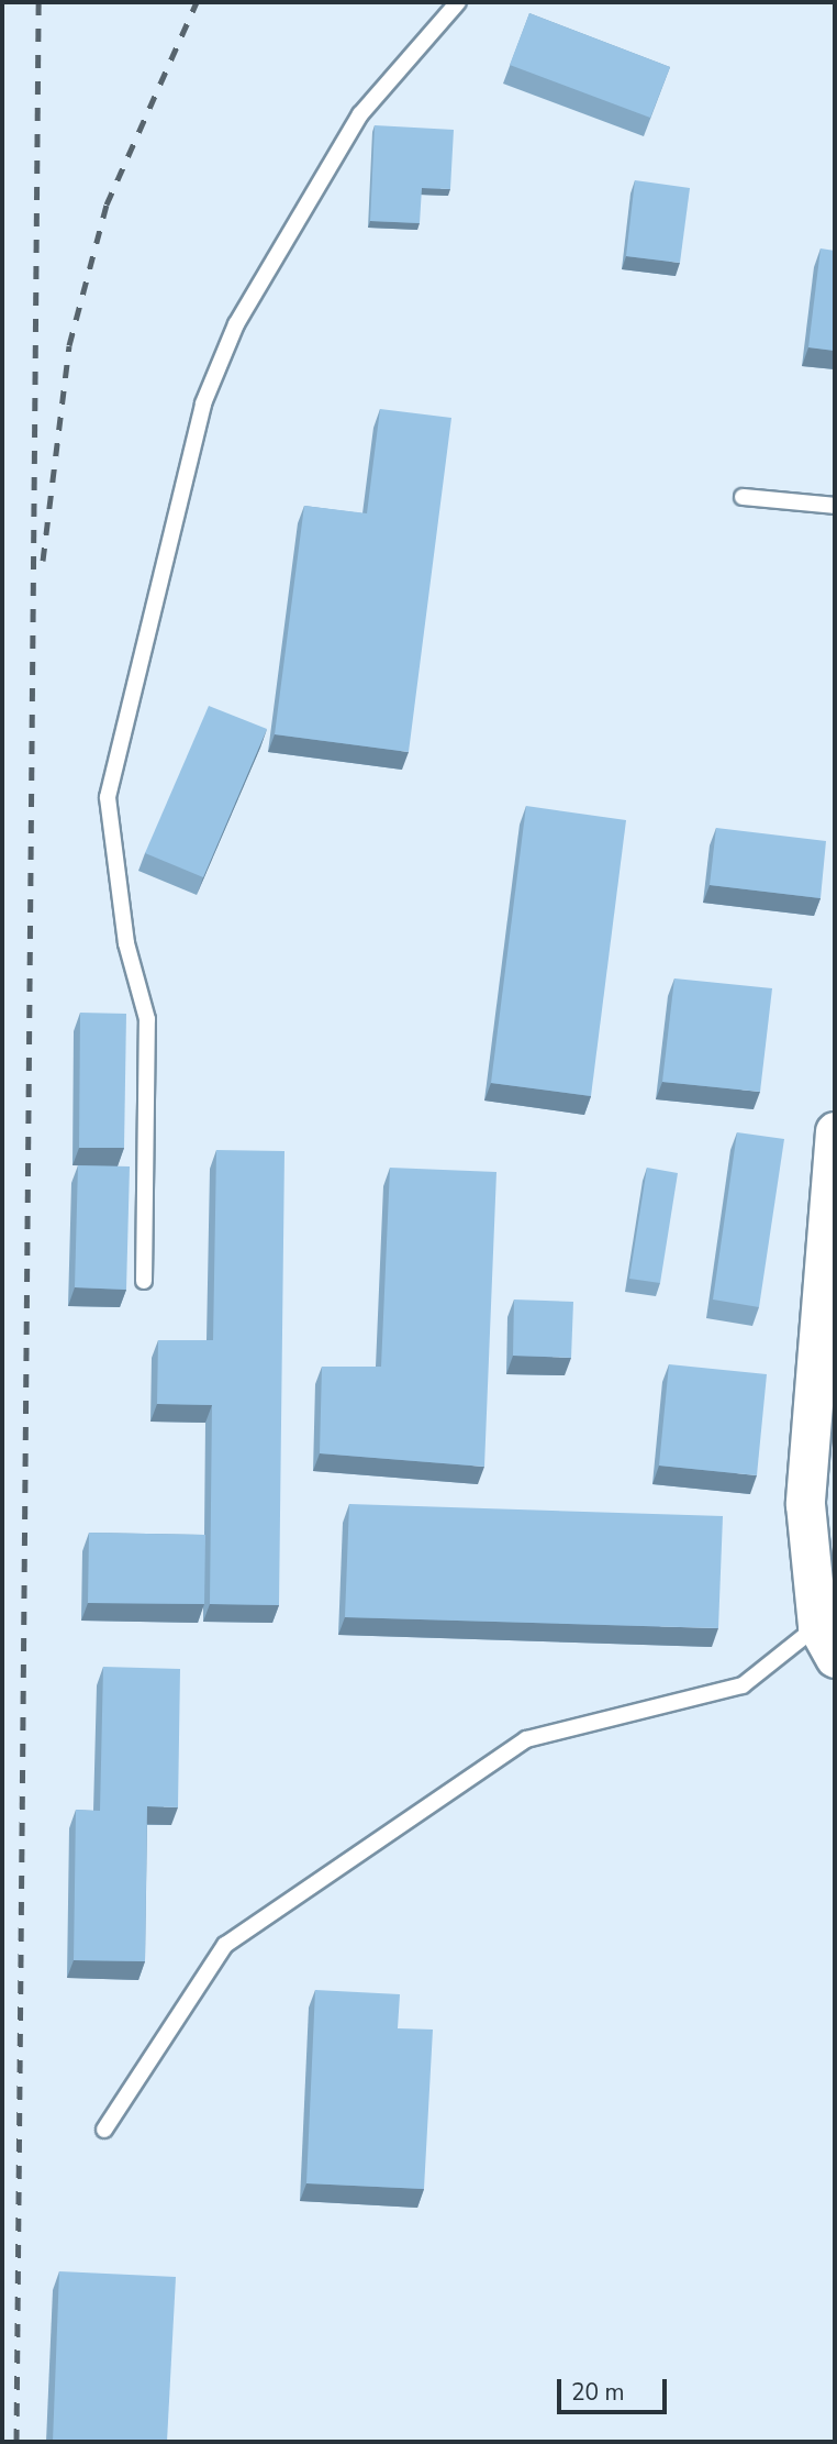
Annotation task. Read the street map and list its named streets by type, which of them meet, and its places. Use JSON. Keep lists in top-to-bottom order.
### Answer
{
  "scale_bar": "20 m"
}
